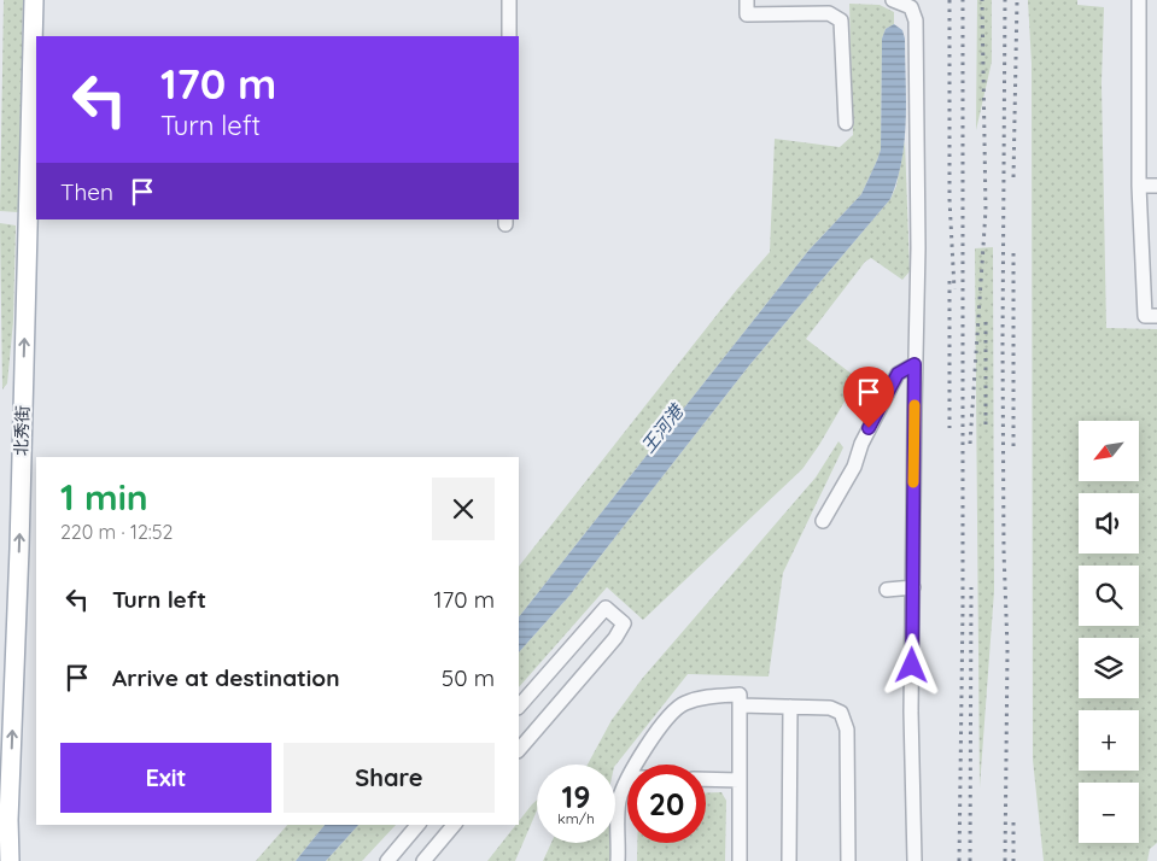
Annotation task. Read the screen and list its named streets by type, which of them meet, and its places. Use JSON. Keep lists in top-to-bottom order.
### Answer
{
  "streets": {
    "main road": ["北秀街"]
  },
  "one_way": ["北秀街"],
  "water": ["王河港"],
  "north": "bottom left",
  "page": {
    "turn": ["170 m", "Turn left"],
    "then": "Then",
    "map_buttons": ["+", "−"],
    "heading": ["1 min", "220 m · 12:52"],
    "list": [
      {
        "name": "Turn left",
        "value": "170 m"
      },
      {
        "name": "Arrive at destination",
        "value": "50 m"
      }
    ],
    "buttons": ["Exit", "Share"],
    "speed": "19 km/h",
    "limit": "20"
  }
}
